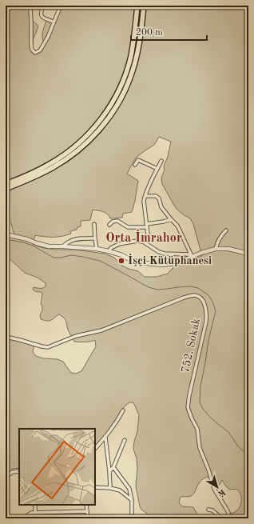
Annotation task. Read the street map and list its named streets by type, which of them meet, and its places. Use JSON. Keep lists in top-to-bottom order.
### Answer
{
  "streets": {
    "street": ["752. Sokak"]
  },
  "districts": ["Orta İmrahor"],
  "places": ["İşçi Kütüphanesi"],
  "scale_bar": "200 m",
  "north": "bottom right"
}
